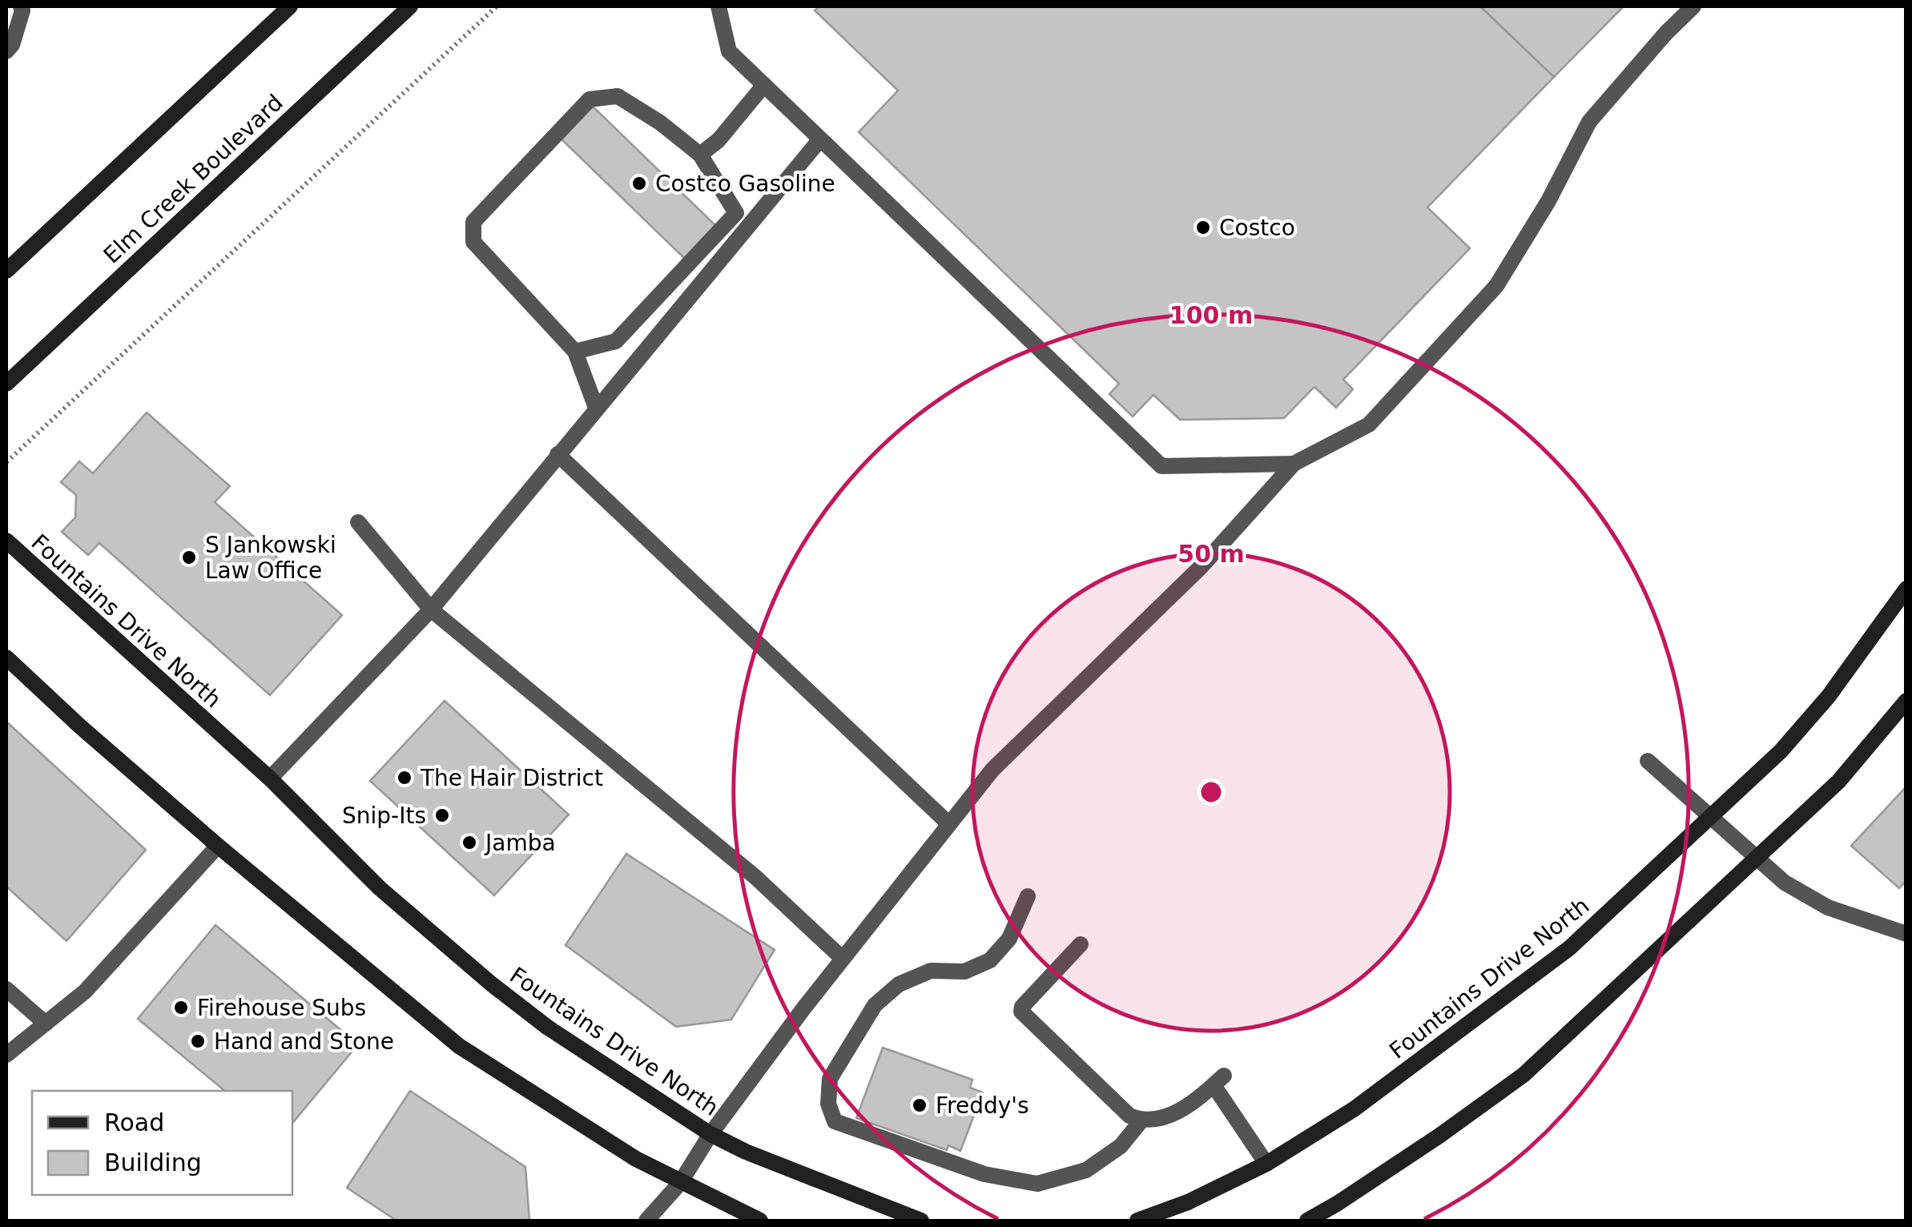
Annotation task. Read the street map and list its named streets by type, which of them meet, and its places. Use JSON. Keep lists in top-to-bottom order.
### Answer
{
  "streets": {
    "street": ["Elm Creek Boulevard", "Fountains Drive North"]
  },
  "places": [
    "Costco Gasoline",
    "Costco",
    "S Jankowski Law Office",
    "The Hair District",
    "Snip-Its",
    "Jamba",
    "Firehouse Subs",
    "Hand and Stone",
    "Freddy's"
  ],
  "legend": ["Road", "Building"],
  "rings": ["100 m", "50 m"]
}
